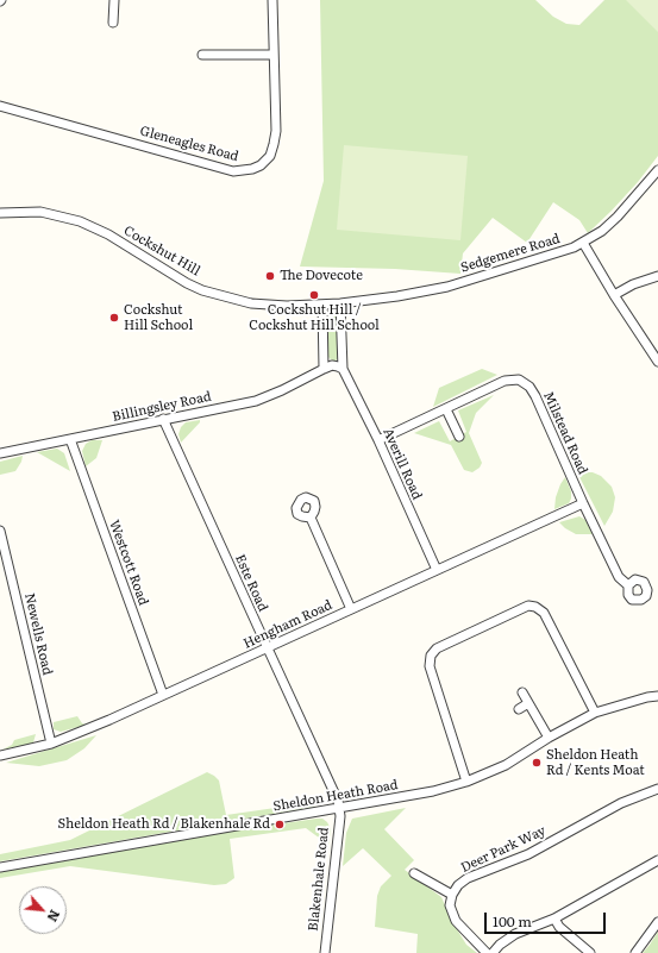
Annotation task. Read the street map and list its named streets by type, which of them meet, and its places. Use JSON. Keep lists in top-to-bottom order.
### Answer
{
  "streets": {
    "street": [
      "Gleneagles Road",
      "Cockshut Hill",
      "Sedgemere Road",
      "Billingsley Road",
      "Milstead Road",
      "Averill Road",
      "Westcott Road",
      "Este Road",
      "Hengham Road",
      "Newells Road",
      "Sheldon Heath Road",
      "Deer Park Way",
      "Blakenhale Road"
    ]
  },
  "crossings": [
    ["Cockshut Hill", "Sedgemere Road"],
    ["Cockshut Hill", "Averill Road"],
    ["Sedgemere Road", "Averill Road"],
    ["Billingsley Road", "Westcott Road"],
    ["Billingsley Road", "Este Road"],
    ["Milstead Road", "Averill Road"],
    ["Milstead Road", "Hengham Road"],
    ["Averill Road", "Hengham Road"],
    ["Westcott Road", "Hengham Road"],
    ["Este Road", "Hengham Road"],
    ["Este Road", "Sheldon Heath Road"],
    ["Este Road", "Blakenhale Road"],
    ["Hengham Road", "Newells Road"],
    ["Sheldon Heath Road", "Blakenhale Road"]
  ],
  "places": [
    "The Dovecote",
    "Cockshut Hill / Cockshut Hill School",
    "Cockshut Hill School",
    "Sheldon Heath Rd / Kents Moat",
    "Sheldon Heath Rd / Blakenhale Rd"
  ],
  "scale_bar": "100 m",
  "north": "bottom right"
}
